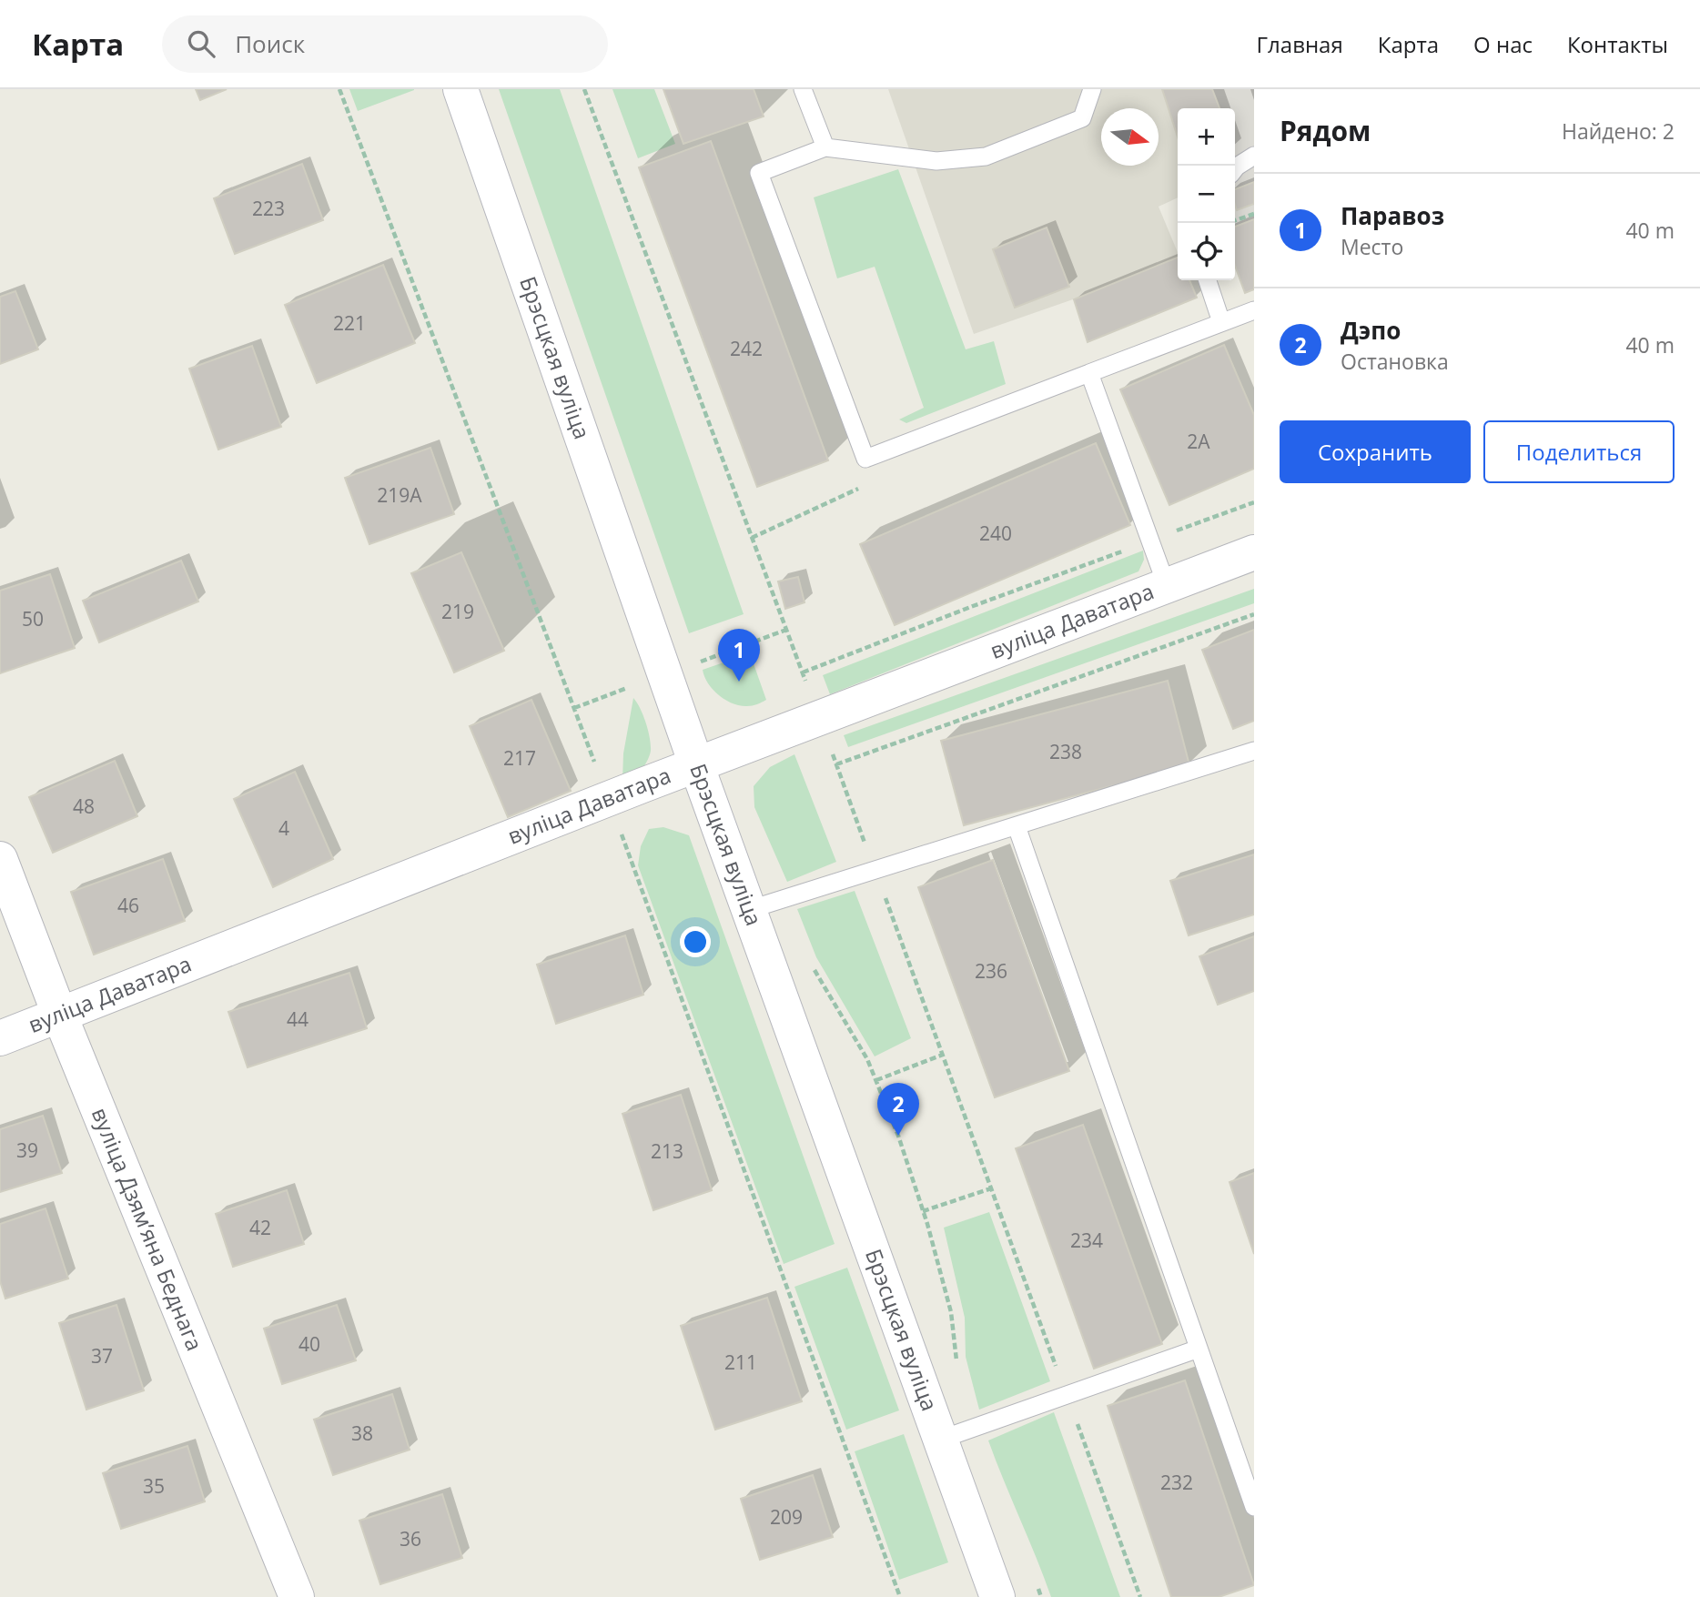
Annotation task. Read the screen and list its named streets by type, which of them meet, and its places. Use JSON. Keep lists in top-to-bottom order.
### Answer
{
  "streets": {
    "street": ["Брэсцкая вуліца", "вуліца Даватара", "вуліца Дзямʼяна Беднага"]
  },
  "crossings": [
    ["Брэсцкая вуліца", "вуліца Даватара"],
    ["вуліца Даватара", "вуліца Дзямʼяна Беднага"]
  ],
  "house_numbers": [
    "223",
    "221",
    "242",
    "2А",
    "219А",
    "240",
    "219",
    "50",
    "238",
    "217",
    "48",
    "4",
    "46",
    "236",
    "44",
    "39",
    "213",
    "42",
    "234",
    "40",
    "37",
    "211",
    "38",
    "232",
    "35",
    "209",
    "36"
  ],
  "north": "right",
  "page": {
    "header": "Карта",
    "search": "Поиск",
    "nav": [
      "Главная",
      "Карта",
      "О нас",
      "Контакты"
    ],
    "heading": ["Рядом", "Найдено: 2"],
    "map_buttons": ["+", "−"],
    "list": [
      {
        "mark": "1",
        "name": "Паравоз",
        "note": "Место",
        "value": "40 m"
      },
      {
        "mark": "2",
        "name": "Дэпо",
        "note": "Остановка",
        "value": "40 m"
      }
    ],
    "buttons": ["Сохранить", "Поделиться"],
    "pins": ["1", "2"]
  }
}
